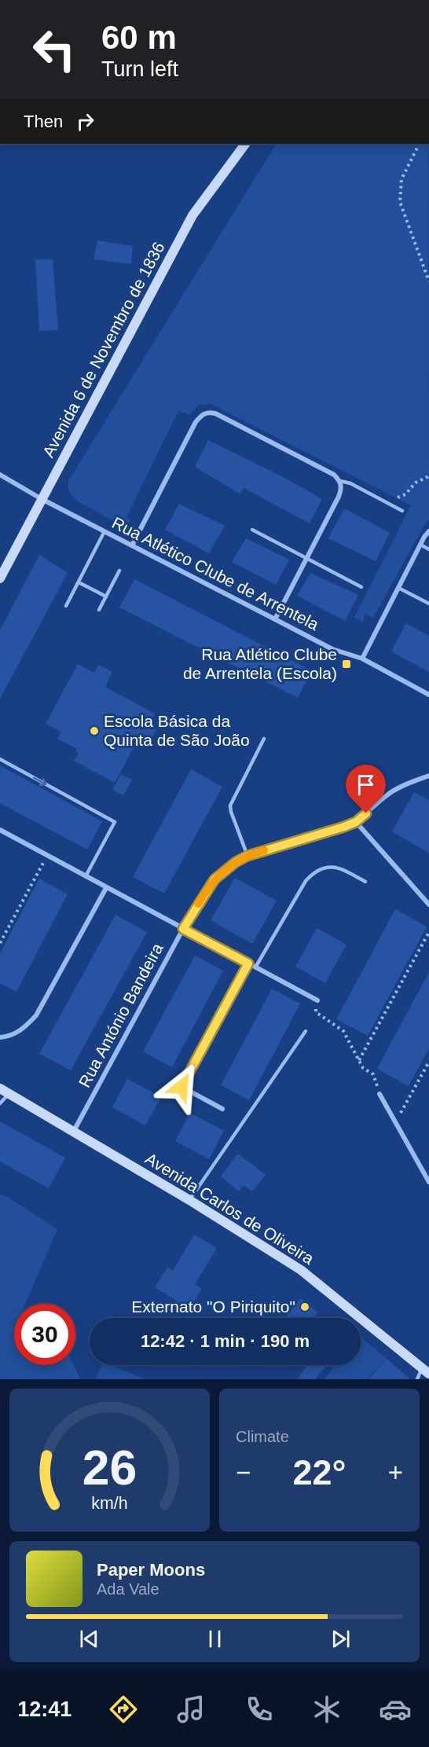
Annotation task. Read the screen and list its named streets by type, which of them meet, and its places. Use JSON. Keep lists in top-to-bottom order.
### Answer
{
  "streets": {
    "street": [
      "Avenida 6 de Novembro de 1836",
      "Rua Atlético Clube de Arrentela",
      "Rua António Bandeira",
      "Avenida Carlos de Oliveira"
    ]
  },
  "crossings": [
    ["Avenida 6 de Novembro de 1836", "Rua Atlético Clube de Arrentela"],
    ["Rua António Bandeira", "Avenida Carlos de Oliveira"]
  ],
  "places": {
    "transit": ["Rua Atlético Clube de Arrentela (Escola)"],
    "other": ["Escola Básica da Quinta de São João", "Externato \"O Piriquito\""]
  },
  "page": {
    "turn": ["60 m", "Turn left"],
    "then": "Then",
    "limit": "30",
    "trip": "12:42 · 1 min · 190 m",
    "tile": "Climate",
    "heat": ["−", "22°", "+"],
    "song": ["Paper Moons", "Ada Vale"],
    "tabs": "12:41",
    "gauge": ["26", "km/h"]
  }
}
